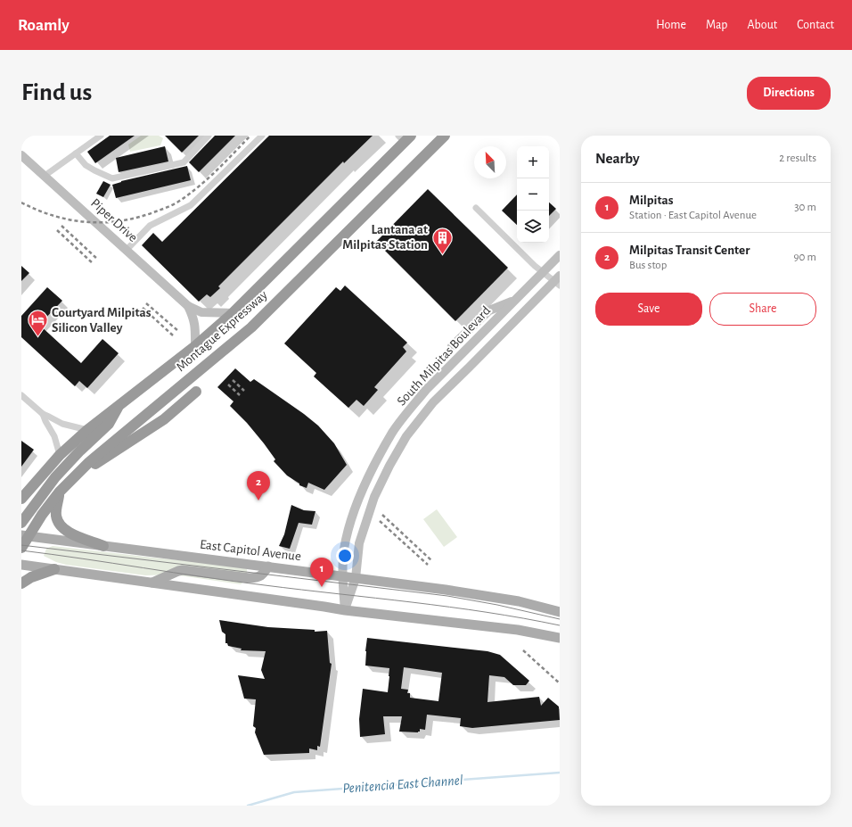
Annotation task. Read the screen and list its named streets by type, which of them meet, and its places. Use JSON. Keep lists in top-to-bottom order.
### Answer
{
  "streets": {
    "highway": ["Montague Expressway"],
    "main road": ["East Capitol Avenue"],
    "street": ["Piper Drive", "South Milpitas Boulevard"]
  },
  "crossings": [
    ["Piper Drive", "Montague Expressway"],
    ["Montague Expressway", "East Capitol Avenue"],
    ["South Milpitas Boulevard", "East Capitol Avenue"]
  ],
  "water": ["Penitencia East Channel"],
  "places": {
    "building": ["Lantana at Milpitas Station"],
    "hotel": ["Courtyard Milpitas Silicon Valley"]
  },
  "north": "top left",
  "page": {
    "header": "Roamly",
    "nav": [
      "Home",
      "Map",
      "About",
      "Contact"
    ],
    "buttons": [
      "Directions",
      ["Save", "Share"]
    ],
    "title": "Find us",
    "heading": ["Nearby", "2 results"],
    "map_buttons": ["+", "−"],
    "list": [
      {
        "mark": "1",
        "name": "Milpitas",
        "note": "Station · East Capitol Avenue",
        "value": "30 m"
      },
      {
        "mark": "2",
        "name": "Milpitas Transit Center",
        "note": "Bus stop",
        "value": "90 m"
      }
    ],
    "pins": ["2", "1"]
  }
}
